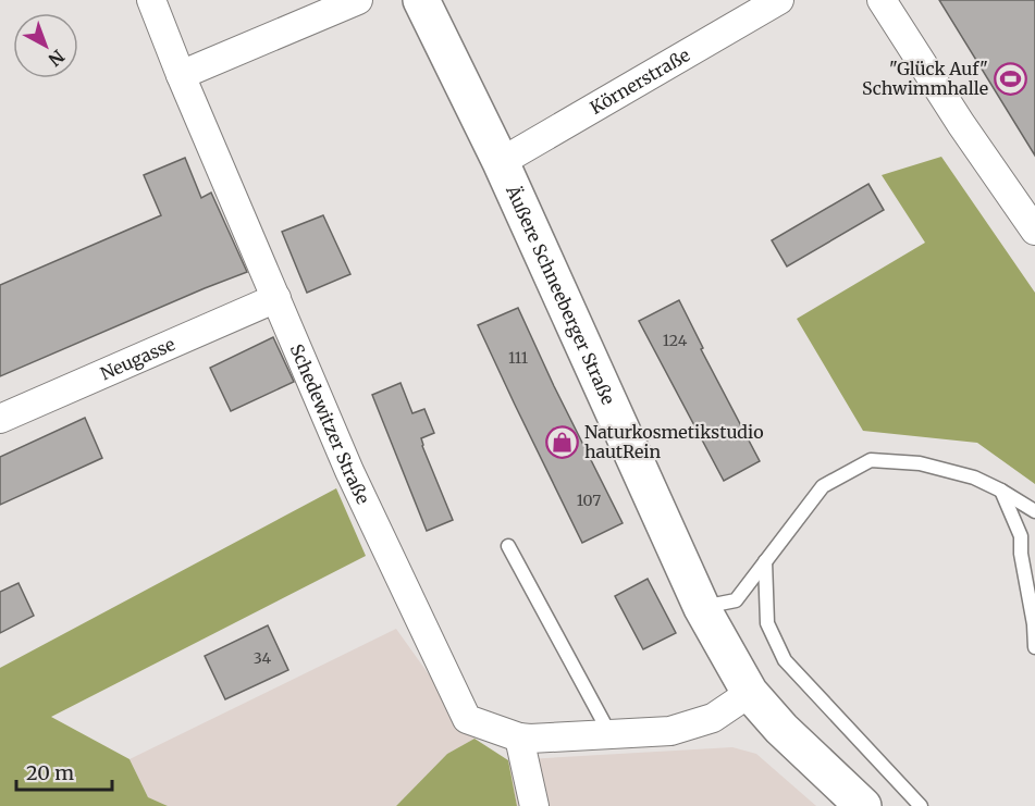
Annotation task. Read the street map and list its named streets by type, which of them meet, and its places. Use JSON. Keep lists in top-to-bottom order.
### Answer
{
  "streets": {
    "main road": ["Äußere Schneeberger Straße"],
    "street": ["Körnerstraße", "Neugasse", "Schedewitzer Straße"]
  },
  "crossings": [
    ["Körnerstraße", "Äußere Schneeberger Straße"],
    ["Äußere Schneeberger Straße", "Schedewitzer Straße"],
    ["Neugasse", "Schedewitzer Straße"]
  ],
  "places": {
    "sports": ["\"Glück Auf\" Schwimmhalle"],
    "shop": ["Naturkosmetikstudio hautRein"]
  },
  "house_numbers": [
    "124",
    "111",
    "107",
    "34"
  ],
  "scale_bar": "20 m",
  "north": "bottom right"
}
